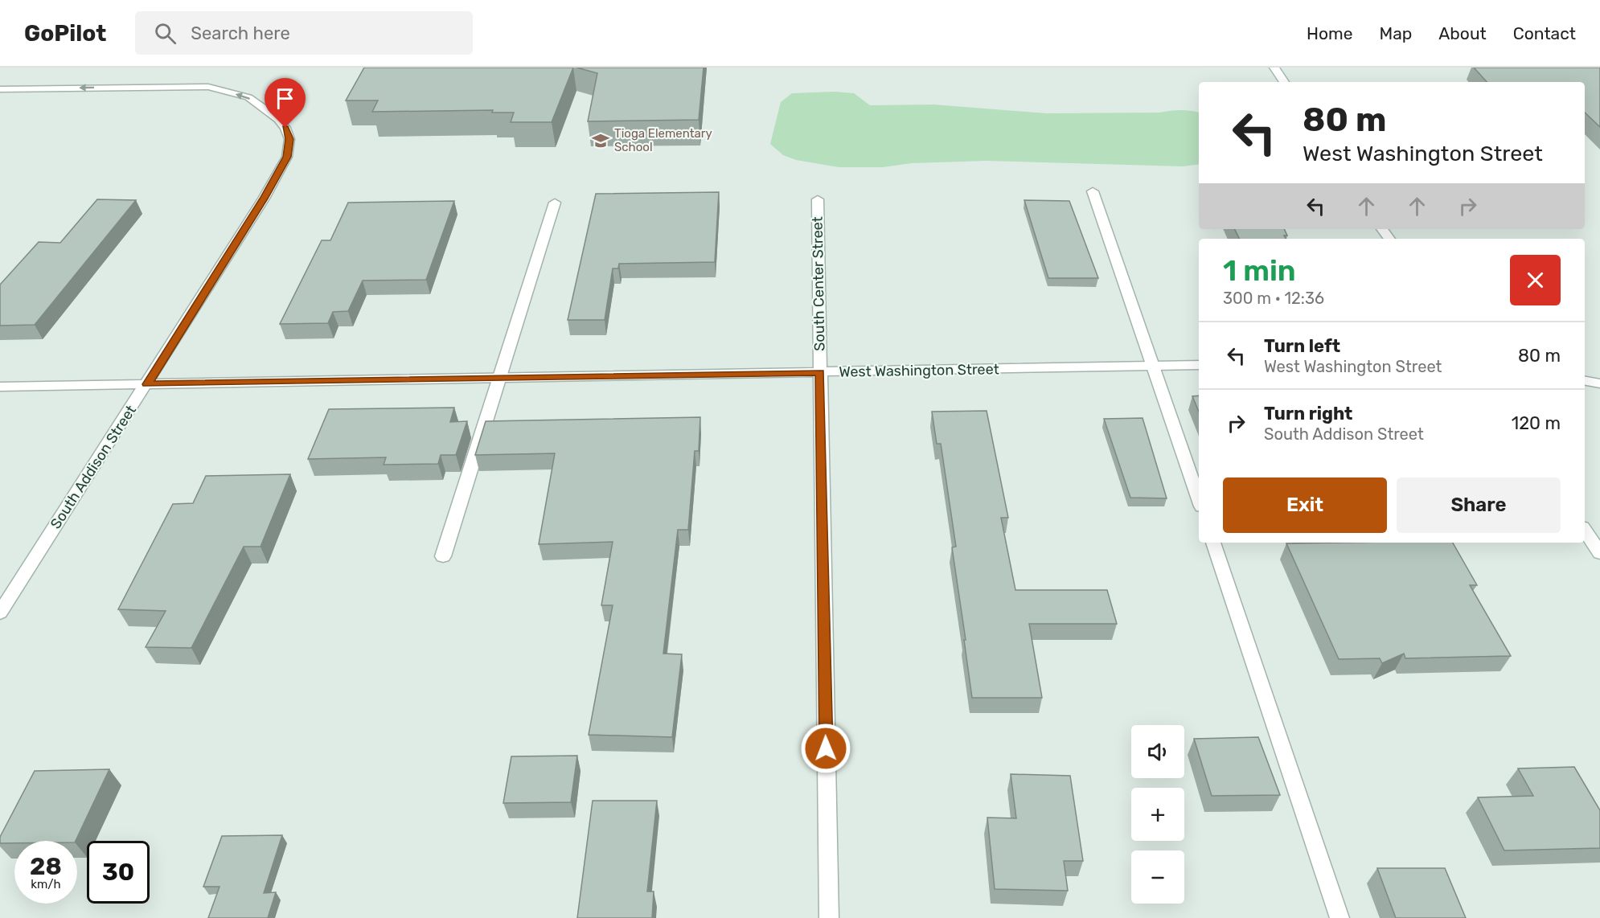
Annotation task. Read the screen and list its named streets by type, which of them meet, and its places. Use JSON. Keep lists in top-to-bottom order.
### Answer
{
  "streets": {
    "street": ["South Center Street", "West Washington Street", "South Addison Street"]
  },
  "crossings": [
    ["South Center Street", "West Washington Street"],
    ["West Washington Street", "South Addison Street"]
  ],
  "places": {
    "school or university": ["Tioga Elementary School"]
  },
  "page": {
    "header": "GoPilot",
    "search": "Search here",
    "nav": [
      "Home",
      "Map",
      "About",
      "Contact"
    ],
    "turn": ["80 m", "West Washington Street"],
    "heading": ["1 min", "300 m · 12:36"],
    "list": [
      {
        "name": "Turn left",
        "note": "West Washington Street",
        "value": "80 m"
      },
      {
        "name": "Turn right",
        "note": "South Addison Street",
        "value": "120 m"
      }
    ],
    "buttons": ["Exit", "Share"],
    "map_buttons": ["+", "−"],
    "speed": "28 km/h",
    "limit": "30"
  }
}
